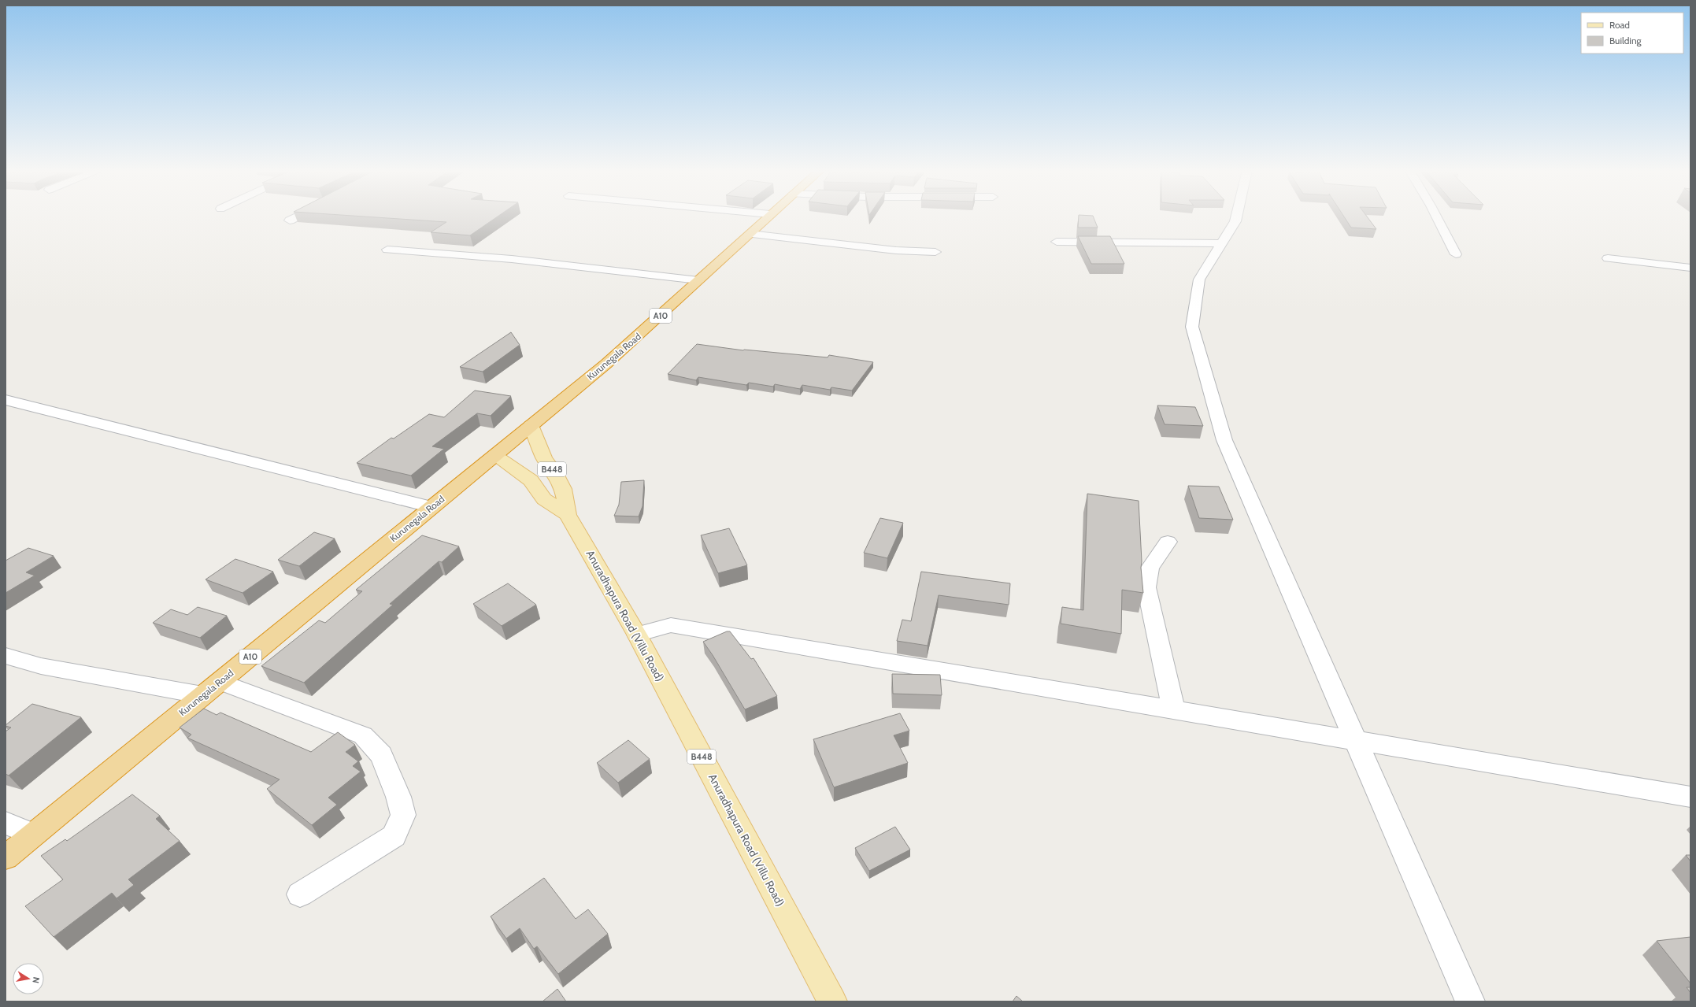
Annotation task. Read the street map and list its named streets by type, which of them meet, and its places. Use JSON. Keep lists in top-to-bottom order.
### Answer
{
  "streets": {
    "highway": ["A10", "Kurunegala Road"],
    "main road": ["B448", "Anuradhapura Road (Villu Road)"]
  },
  "crossings": [
    ["Kurunegala Road", "Anuradhapura Road (Villu Road)"]
  ],
  "legend": ["Road", "Building"],
  "north": "right"
}
